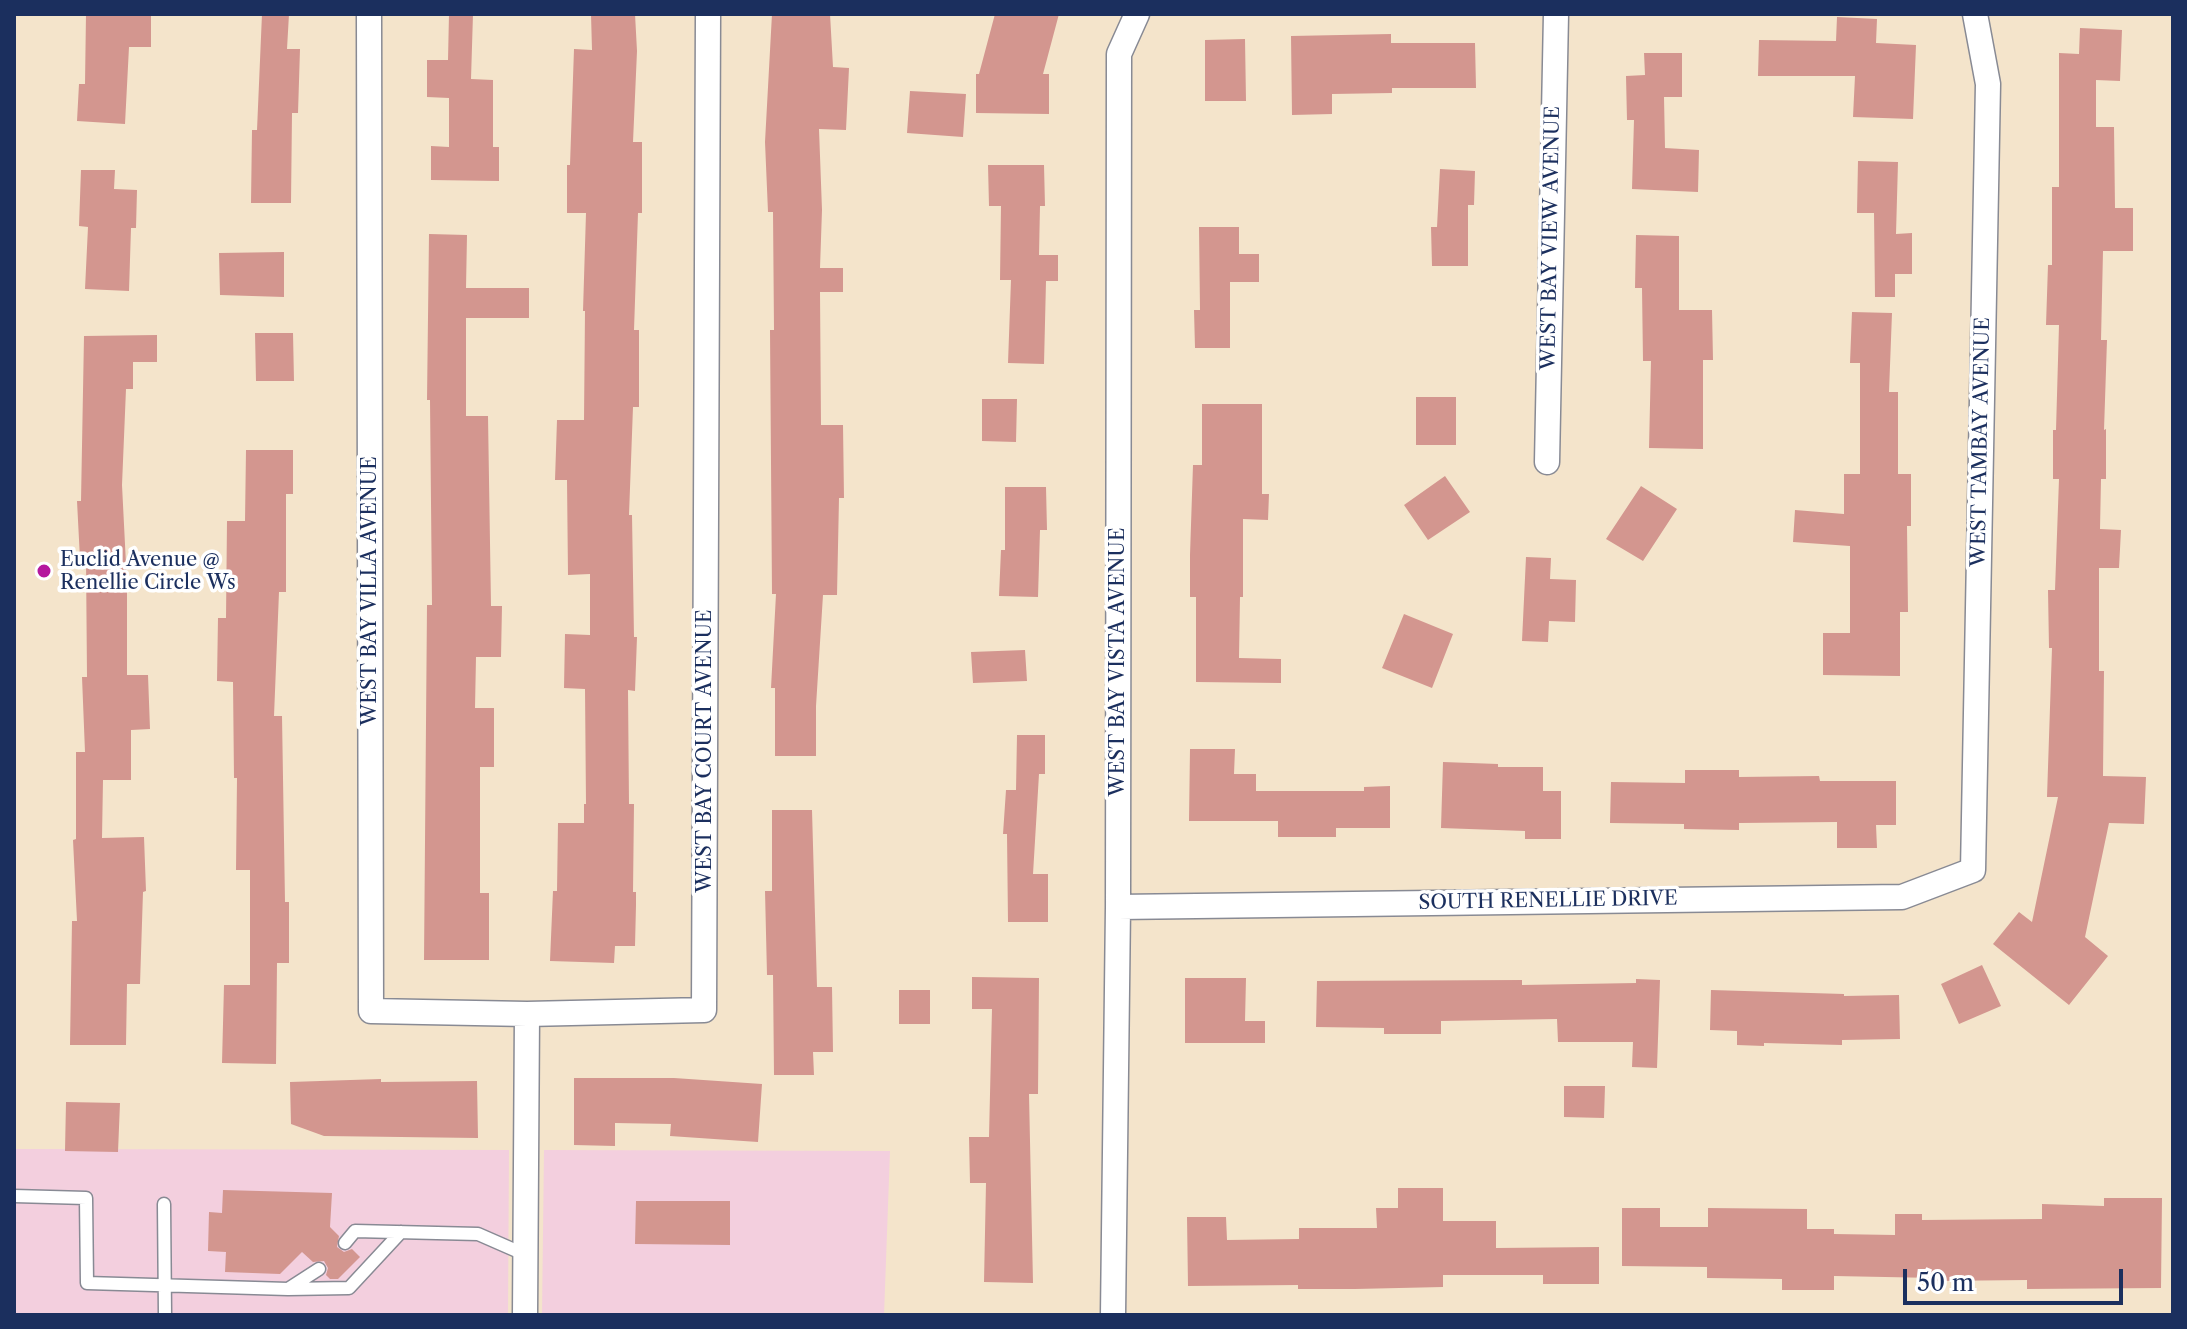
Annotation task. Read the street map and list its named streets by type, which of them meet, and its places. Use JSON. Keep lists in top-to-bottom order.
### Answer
{
  "streets": {
    "street": [
      "WEST BAY VIEW AVENUE",
      "WEST TAMBAY AVENUE",
      "WEST BAY VILLA AVENUE",
      "WEST BAY VISTA AVENUE",
      "WEST BAY COURT AVENUE",
      "SOUTH RENELLIE DRIVE"
    ]
  },
  "crossings": [
    ["WEST TAMBAY AVENUE", "SOUTH RENELLIE DRIVE"],
    ["WEST BAY VILLA AVENUE", "WEST BAY COURT AVENUE"],
    ["WEST BAY VISTA AVENUE", "SOUTH RENELLIE DRIVE"]
  ],
  "places": ["Euclid Avenue @ Renellie Circle Ws"],
  "scale_bar": "50 m"
}
